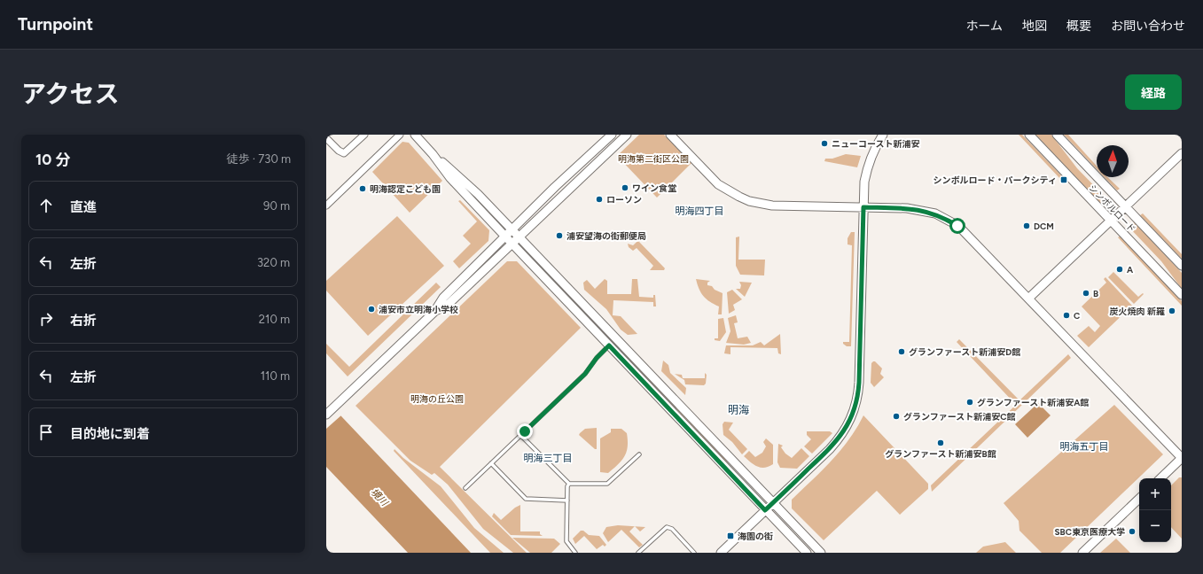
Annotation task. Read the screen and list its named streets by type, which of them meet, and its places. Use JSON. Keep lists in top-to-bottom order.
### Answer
{
  "streets": {
    "street": ["シンボルロード"]
  },
  "districts": [
    "明海四丁目",
    "明海",
    "明海五丁目",
    "明海三丁目"
  ],
  "water": ["境川"],
  "parks": ["明海第二街区公園", "明海の丘公園"],
  "places": {
    "other": [
      "ニューコースト新浦安",
      "ワイン食堂",
      "明海認定こども園",
      "ローソン",
      "DCM",
      "浦安望海の街郵便局",
      "A",
      "B",
      "浦安市立明海小学校",
      "炭火焼肉 新羅",
      "C",
      "グランファースト新浦安D館",
      "グランファースト新浦安A館",
      "グランファースト新浦安C館",
      "グランファースト新浦安B館",
      "SBC東京医療大学"
    ],
    "transit": ["シンボルロード・パークシティ", "海園の街"]
  },
  "north": "top",
  "page": {
    "header": "Turnpoint",
    "nav": [
      "ホーム",
      "地図",
      "概要",
      "お問い合わせ"
    ],
    "title": "アクセス",
    "buttons": "経路",
    "heading": ["10 分", "徒歩 · 730 m"],
    "list": [
      ["直進", "90 m"],
      ["左折", "320 m"],
      ["右折", "210 m"],
      ["左折", "110 m"],
      "目的地に到着"
    ],
    "map_buttons": ["+", "−"]
  }
}
